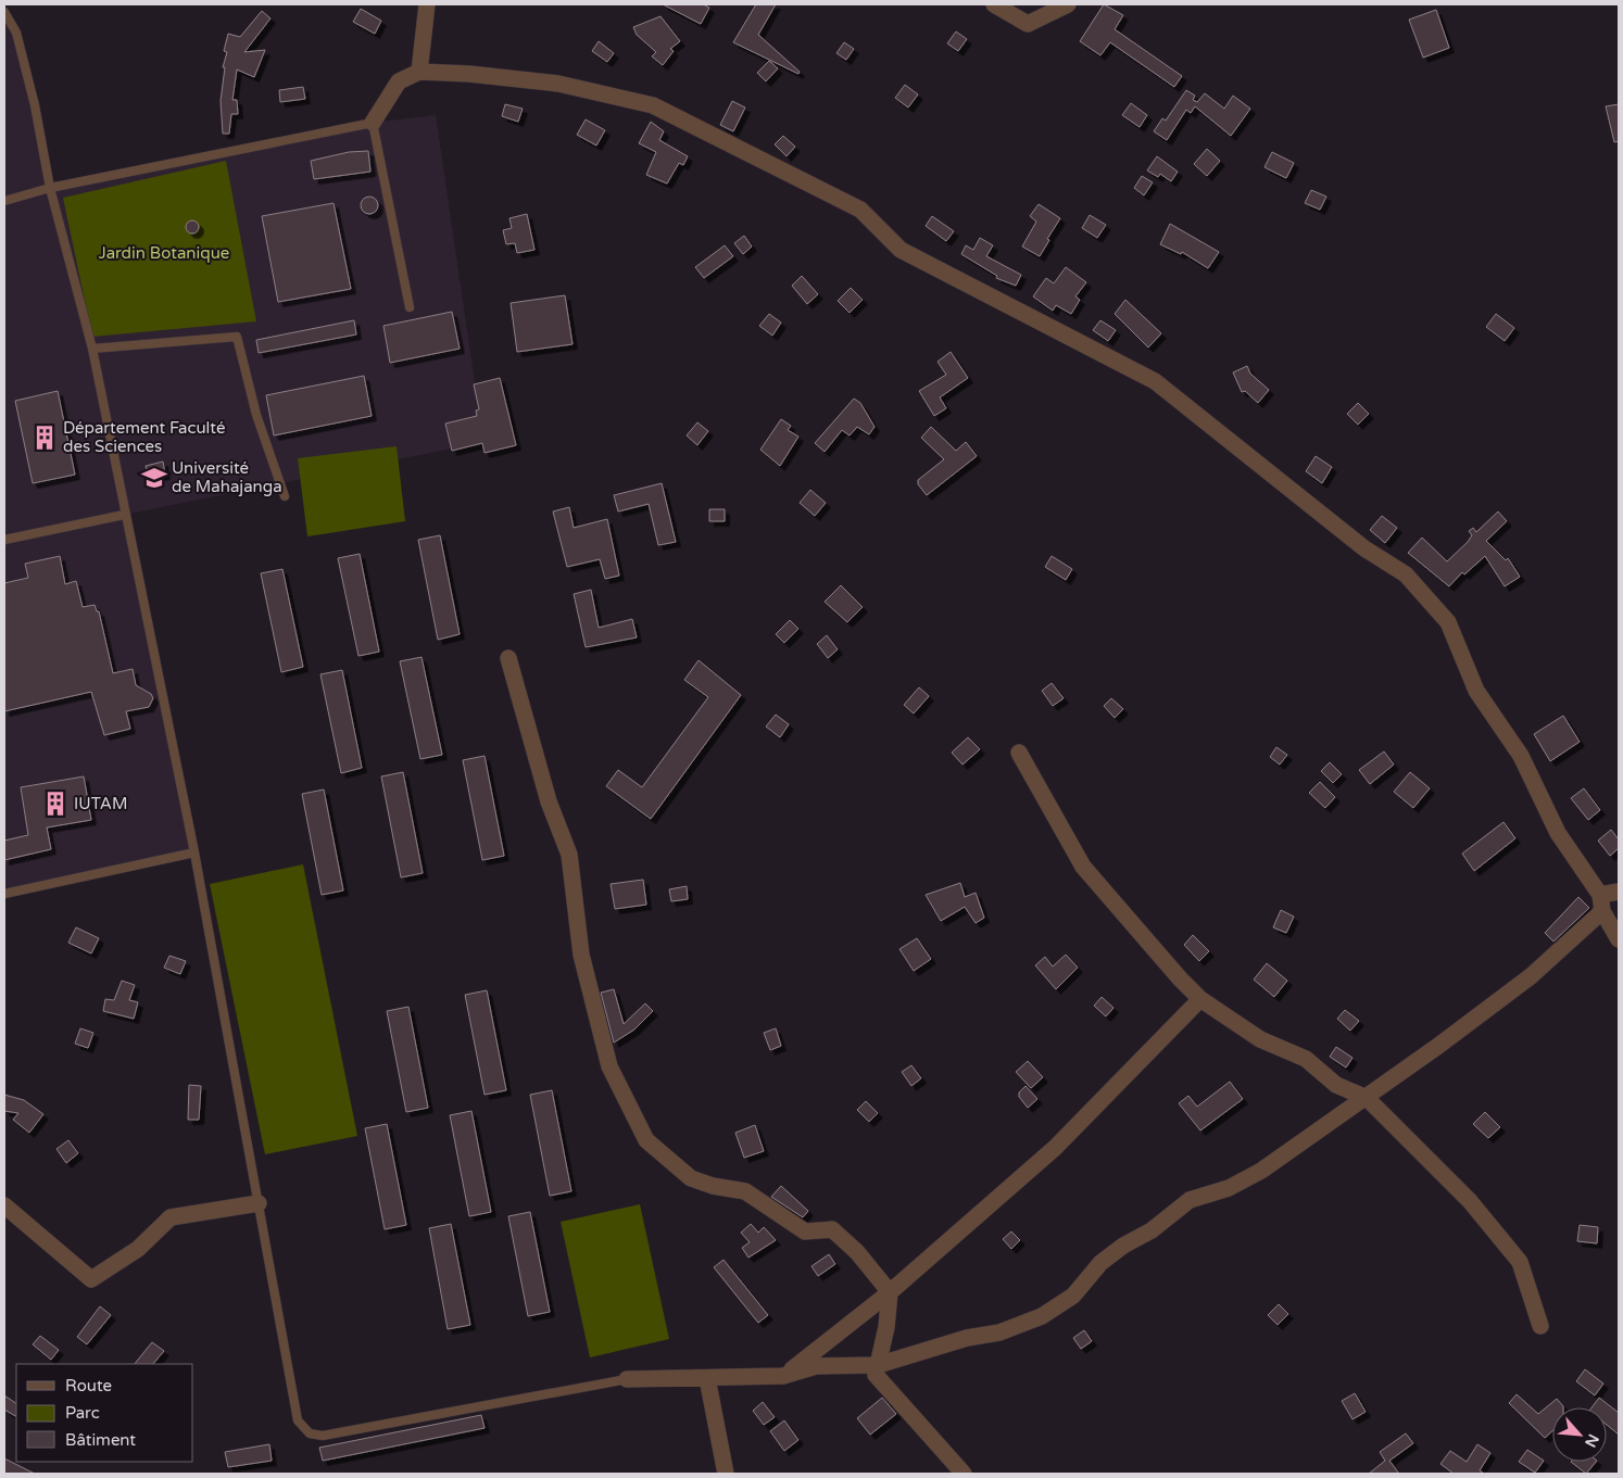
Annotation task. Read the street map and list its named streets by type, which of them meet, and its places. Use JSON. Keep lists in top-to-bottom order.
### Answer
{
  "parks": ["Jardin Botanique"],
  "places": {
    "building": ["Département Faculté des Sciences", "IUTAM"],
    "school or university": ["Université de Mahajanga"]
  },
  "legend": ["Route", "Parc", "Bâtiment"],
  "north": "bottom right"
}
